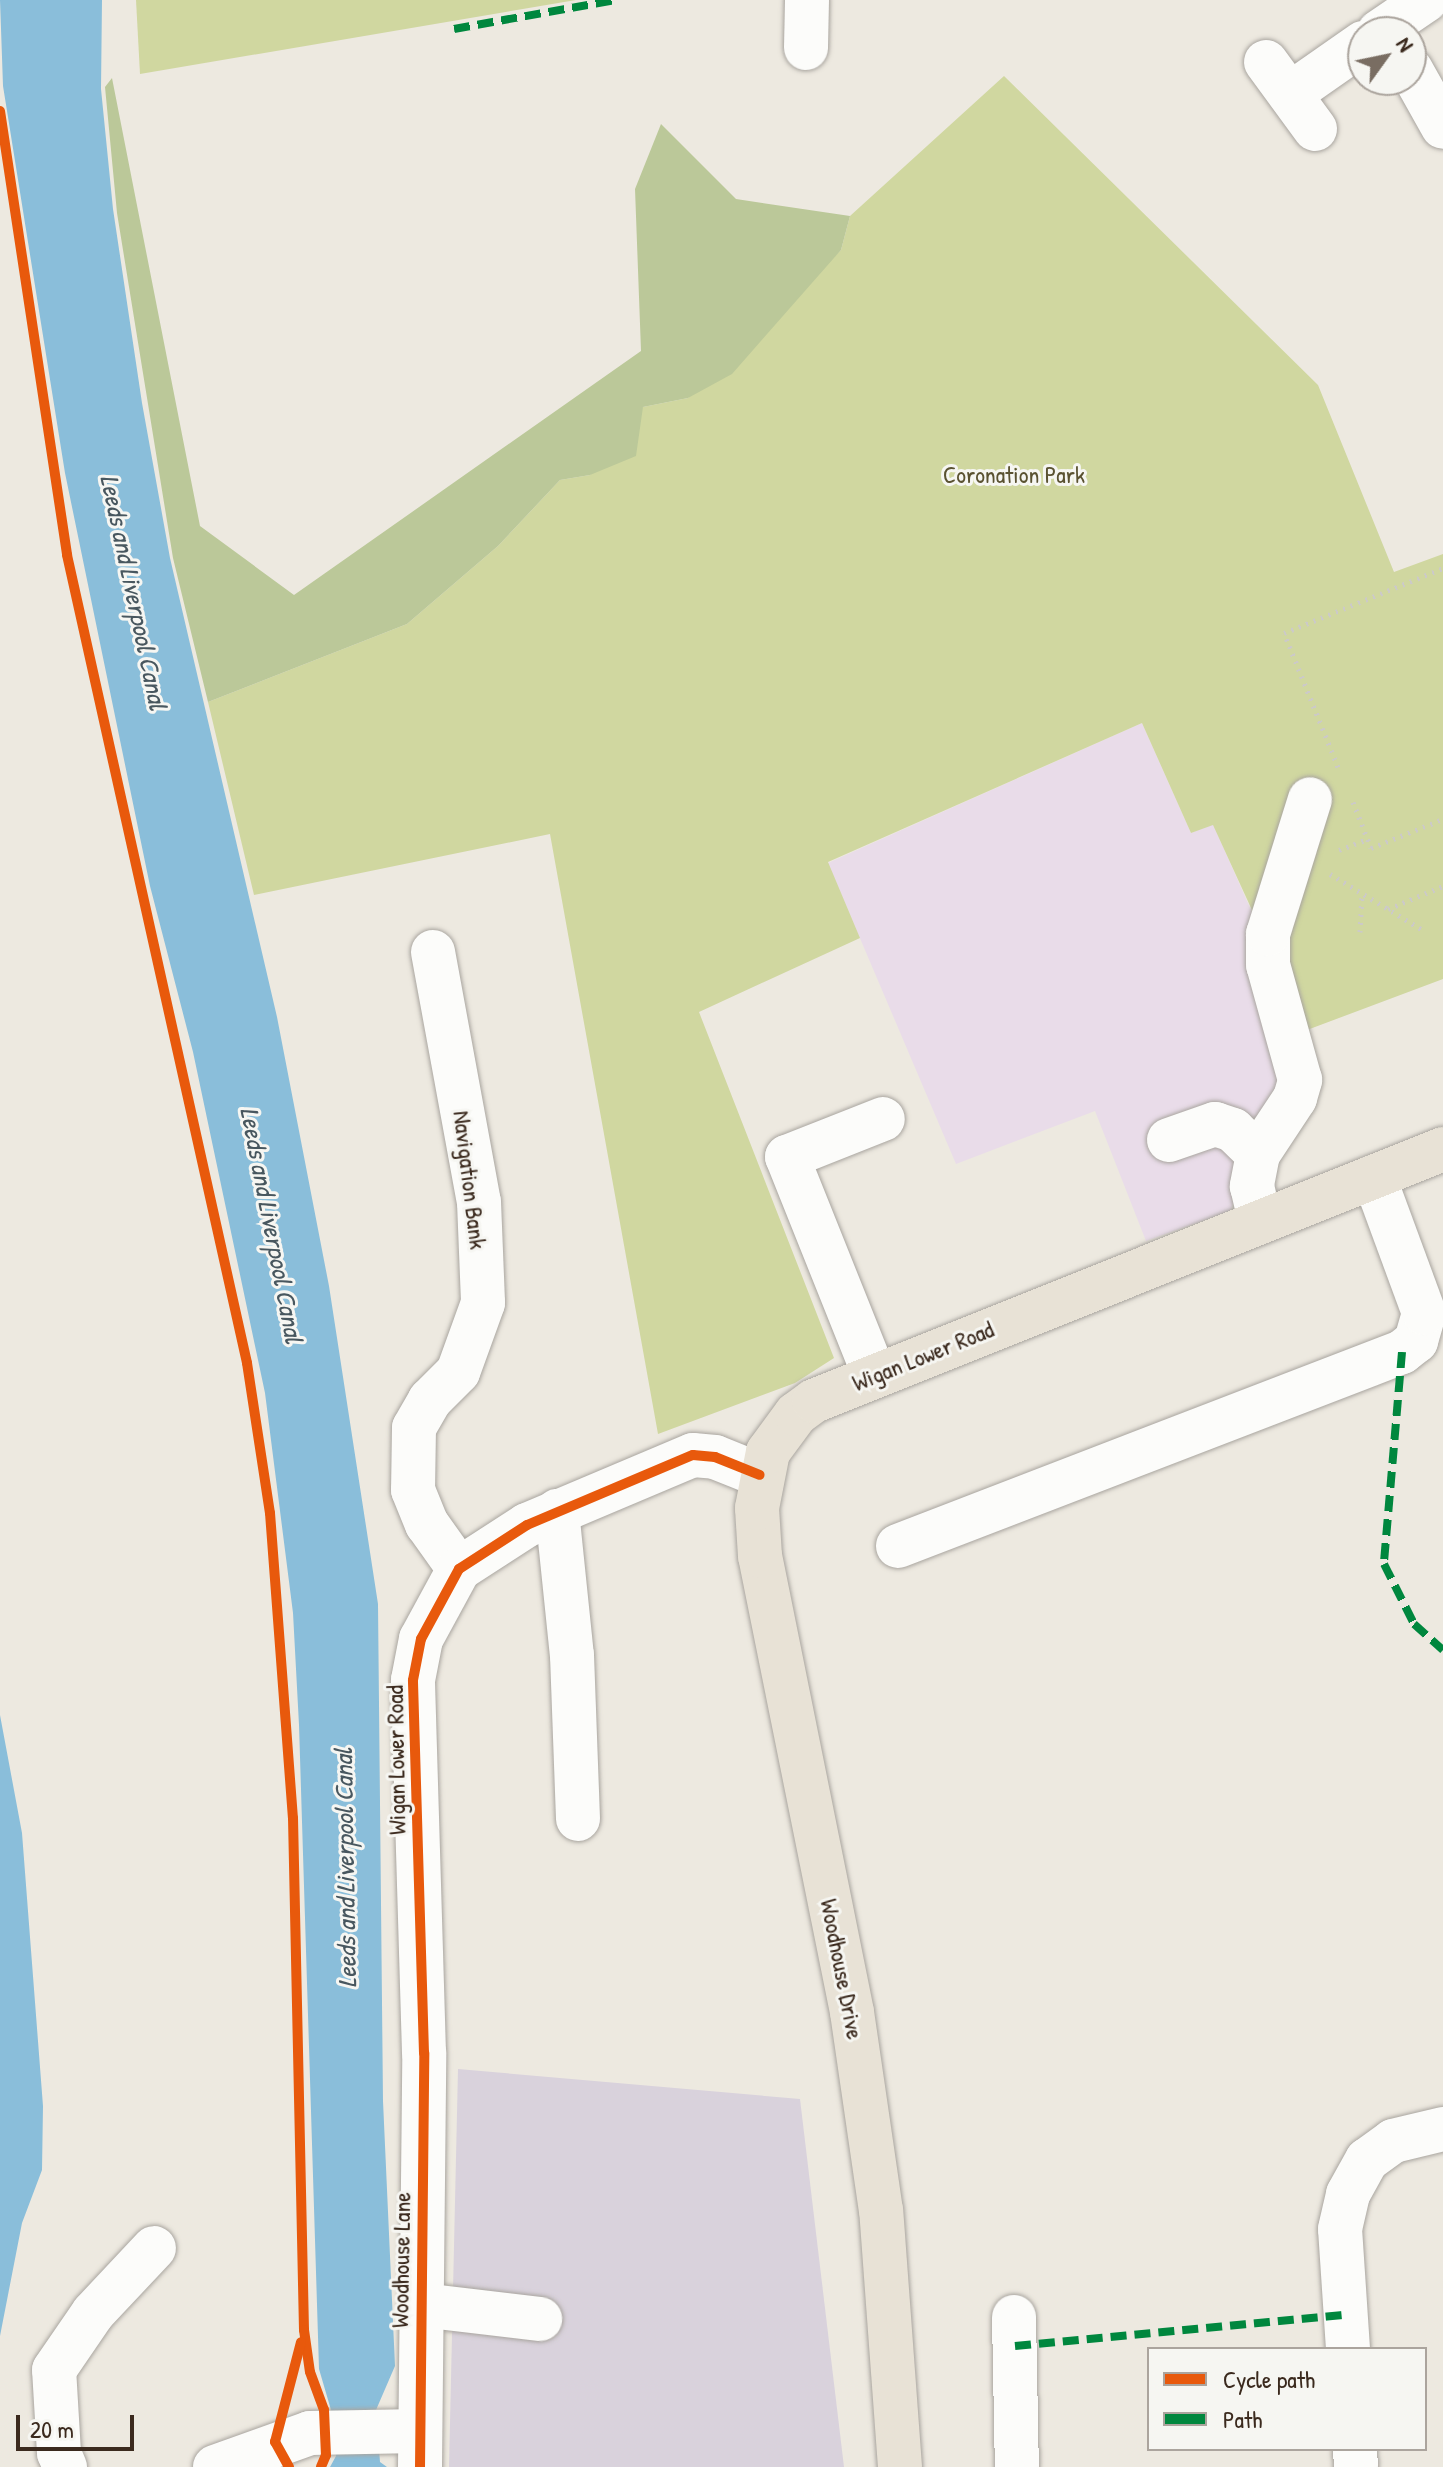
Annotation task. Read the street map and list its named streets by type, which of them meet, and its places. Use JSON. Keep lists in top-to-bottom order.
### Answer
{
  "streets": {
    "main road": ["Wigan Lower Road", "Woodhouse Drive"],
    "street": ["Navigation Bank", "Woodhouse Lane"]
  },
  "crossings": [
    ["Navigation Bank", "Wigan Lower Road"],
    ["Wigan Lower Road", "Woodhouse Drive"],
    ["Wigan Lower Road", "Woodhouse Lane"]
  ],
  "water": ["Leeds and Liverpool Canal"],
  "parks": ["Coronation Park"],
  "legend": ["Cycle path", "Path"],
  "scale_bar": "20 m",
  "north": "top right"
}
